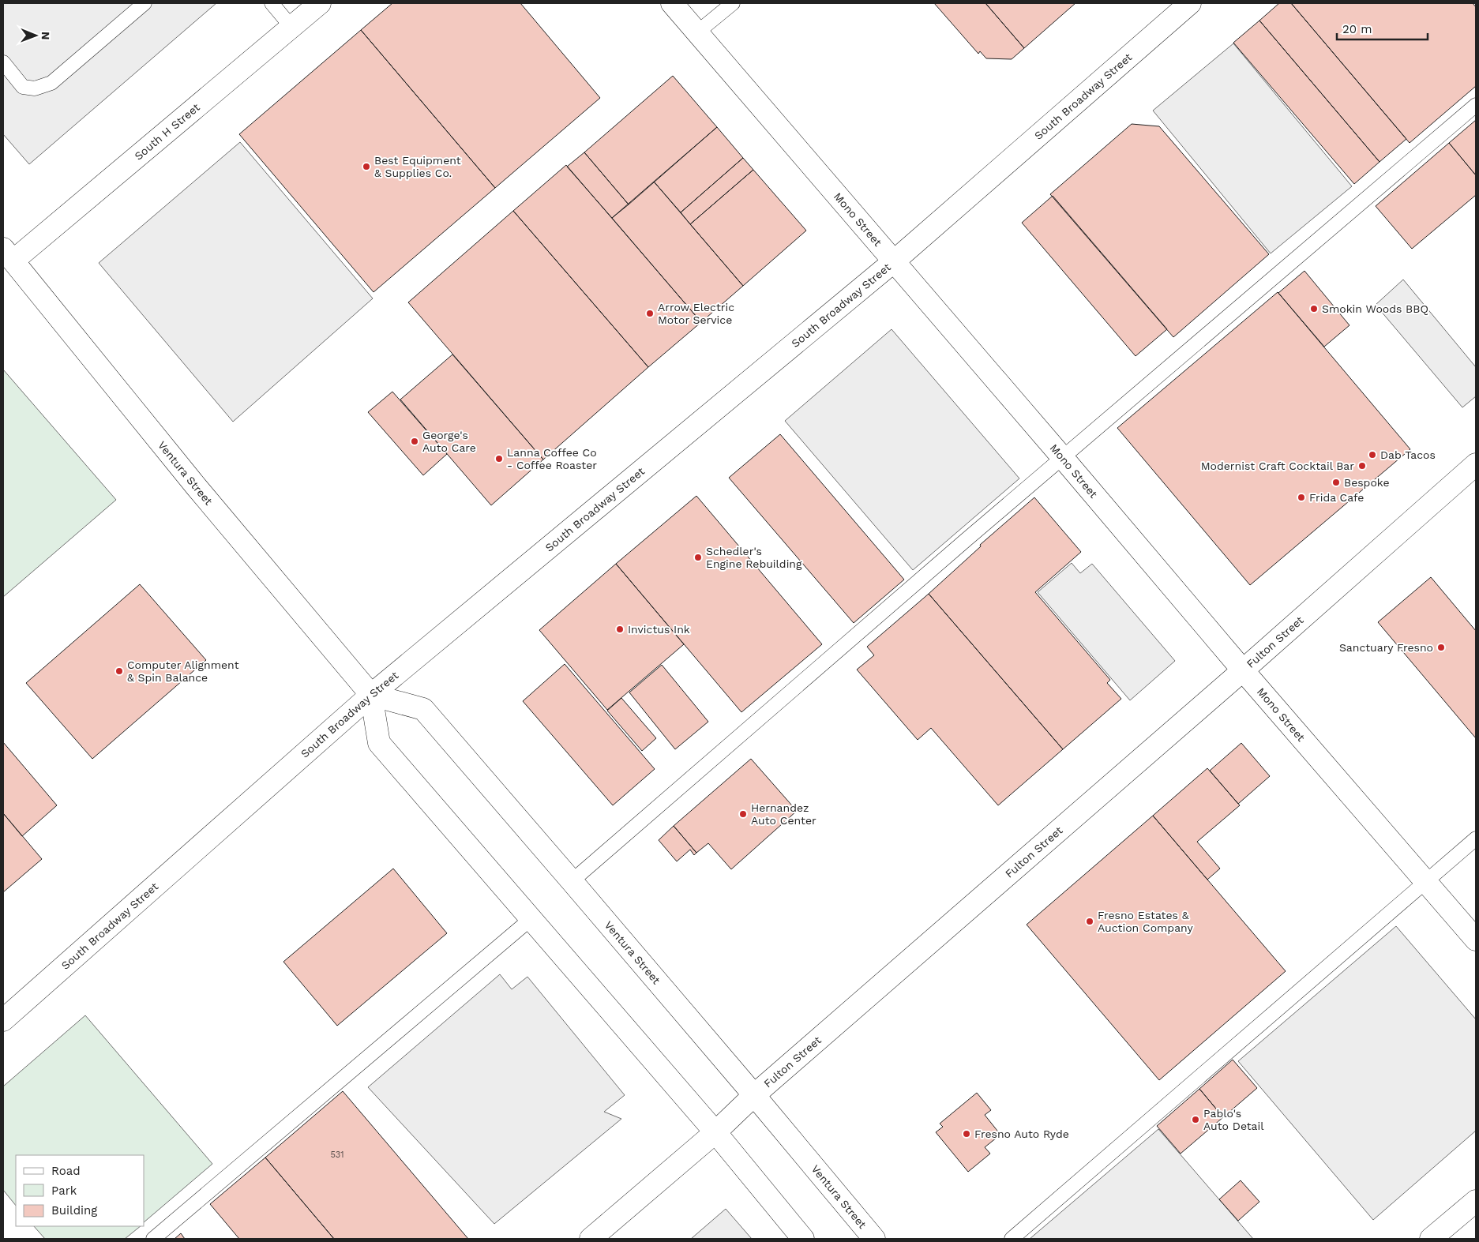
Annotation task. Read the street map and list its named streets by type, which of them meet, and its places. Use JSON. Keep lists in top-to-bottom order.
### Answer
{
  "streets": {
    "street": [
      "South Broadway Street",
      "South H Street",
      "Mono Street",
      "Ventura Street",
      "Fulton Street"
    ]
  },
  "crossings": [
    ["South Broadway Street", "Mono Street"],
    ["South Broadway Street", "Ventura Street"],
    ["South H Street", "Ventura Street"],
    ["Mono Street", "Fulton Street"],
    ["Ventura Street", "Fulton Street"]
  ],
  "places": [
    "Best Equipment & Supplies Co.",
    "Smokin Woods BBQ",
    "Arrow Electric Motor Service",
    "George's Auto Care",
    "Dab Tacos",
    "Lanna Coffee Co - Coffee Roaster",
    "Modernist Craft Cocktail Bar",
    "Bespoke",
    "Frida Cafe",
    "Schedler's Engine Rebuilding",
    "Invictus Ink",
    "Sanctuary Fresno",
    "Computer Alignment & Spin Balance",
    "Hernandez Auto Center",
    "Fresno Estates & Auction Company",
    "Pablo's Auto Detail",
    "Fresno Auto Ryde"
  ],
  "house_numbers": ["531"],
  "legend": ["Road", "Park", "Building"],
  "scale_bar": "20 m",
  "north": "right"
}
